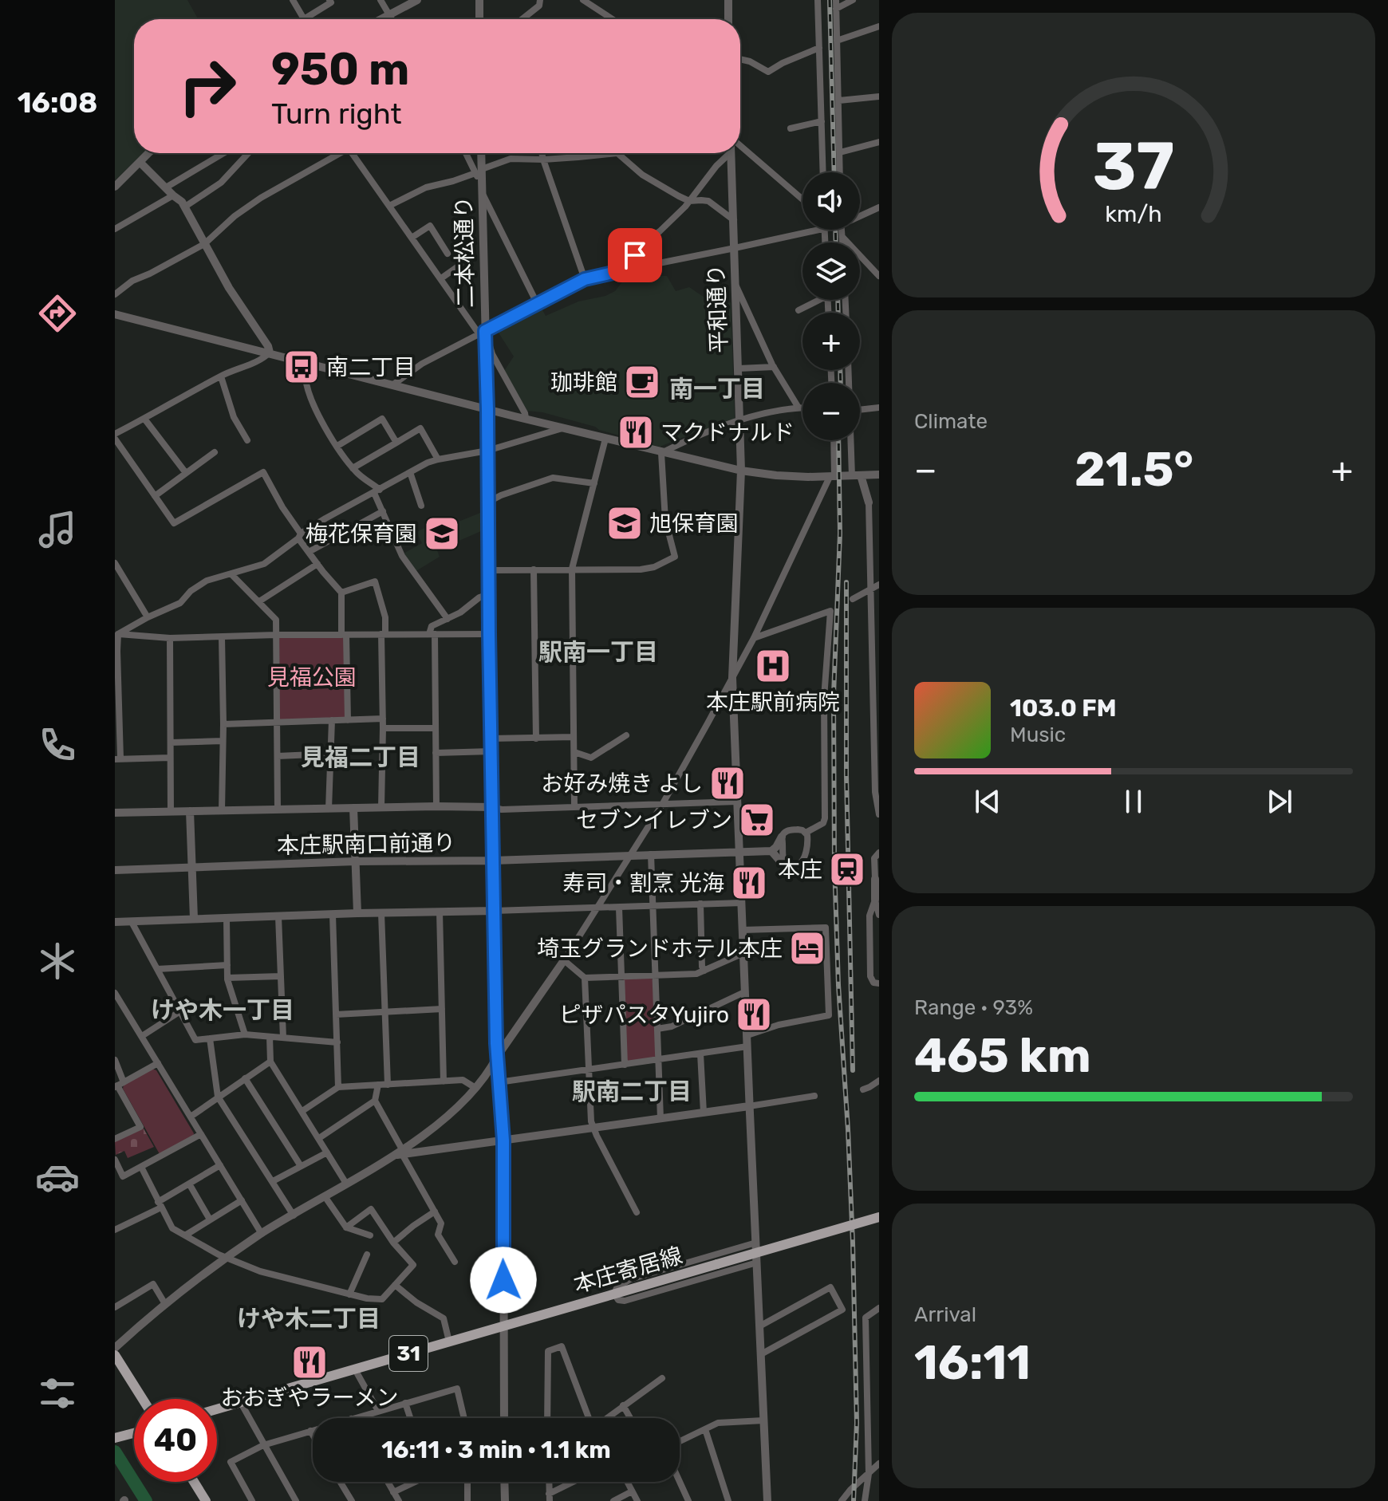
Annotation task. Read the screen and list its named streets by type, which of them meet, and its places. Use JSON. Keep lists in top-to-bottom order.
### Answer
{
  "streets": {
    "main road": ["本庄寄居線", "31"],
    "street": ["二本松通り", "平和通り", "本庄駅南口前通り"]
  },
  "crossings": [
    ["二本松通り", "本庄駅南口前通り"],
    ["二本松通り", "本庄寄居線"],
    ["平和通り", "本庄駅南口前通り"]
  ],
  "districts": [
    "南一丁目",
    "駅南一丁目",
    "見福二丁目",
    "けや木一丁目",
    "駅南二丁目",
    "けや木二丁目"
  ],
  "parks": ["見福公園"],
  "places": {
    "bus stop": ["南二丁目"],
    "cafe": ["珈琲館"],
    "restaurant": [
      "マクドナルド",
      "お好み焼き よし",
      "寿司・割烹 光海",
      "ピザパスタYujiro",
      "おおぎやラーメン"
    ],
    "school or university": ["旭保育園", "梅花保育園"],
    "hospital": ["本庄駅前病院"],
    "supermarket": ["セブンイレブン"],
    "station": ["本庄"],
    "hotel": ["埼玉グランドホテル本庄"]
  },
  "page": {
    "tabs": "16:08",
    "turn": ["950 m", "Turn right"],
    "map_buttons": ["+", "−"],
    "tile": [
      "Climate",
      ["Range · 93%", "465 km"],
      ["Arrival", "16:11"]
    ],
    "heat": ["−", "21.5°", "+"],
    "song": ["103.0 FM", "Music"],
    "limit": "40",
    "trip": "16:11 · 3 min · 1.1 km",
    "gauge": ["37", "km/h"]
  }
}
